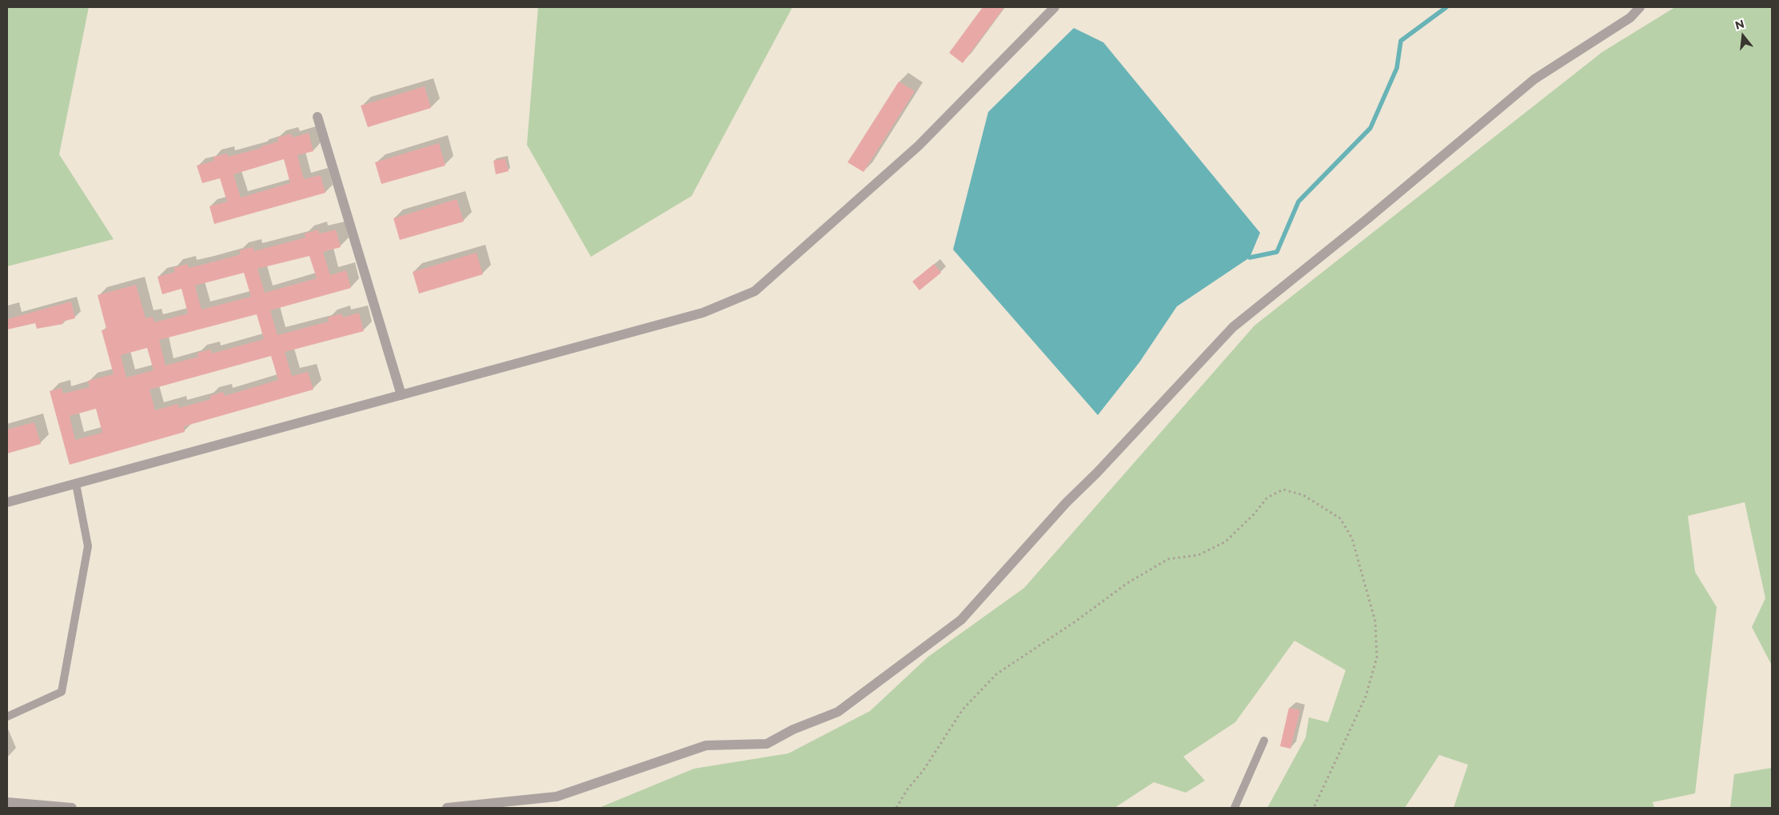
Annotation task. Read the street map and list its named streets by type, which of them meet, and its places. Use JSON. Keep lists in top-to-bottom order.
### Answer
{
  "north": "top"
}
